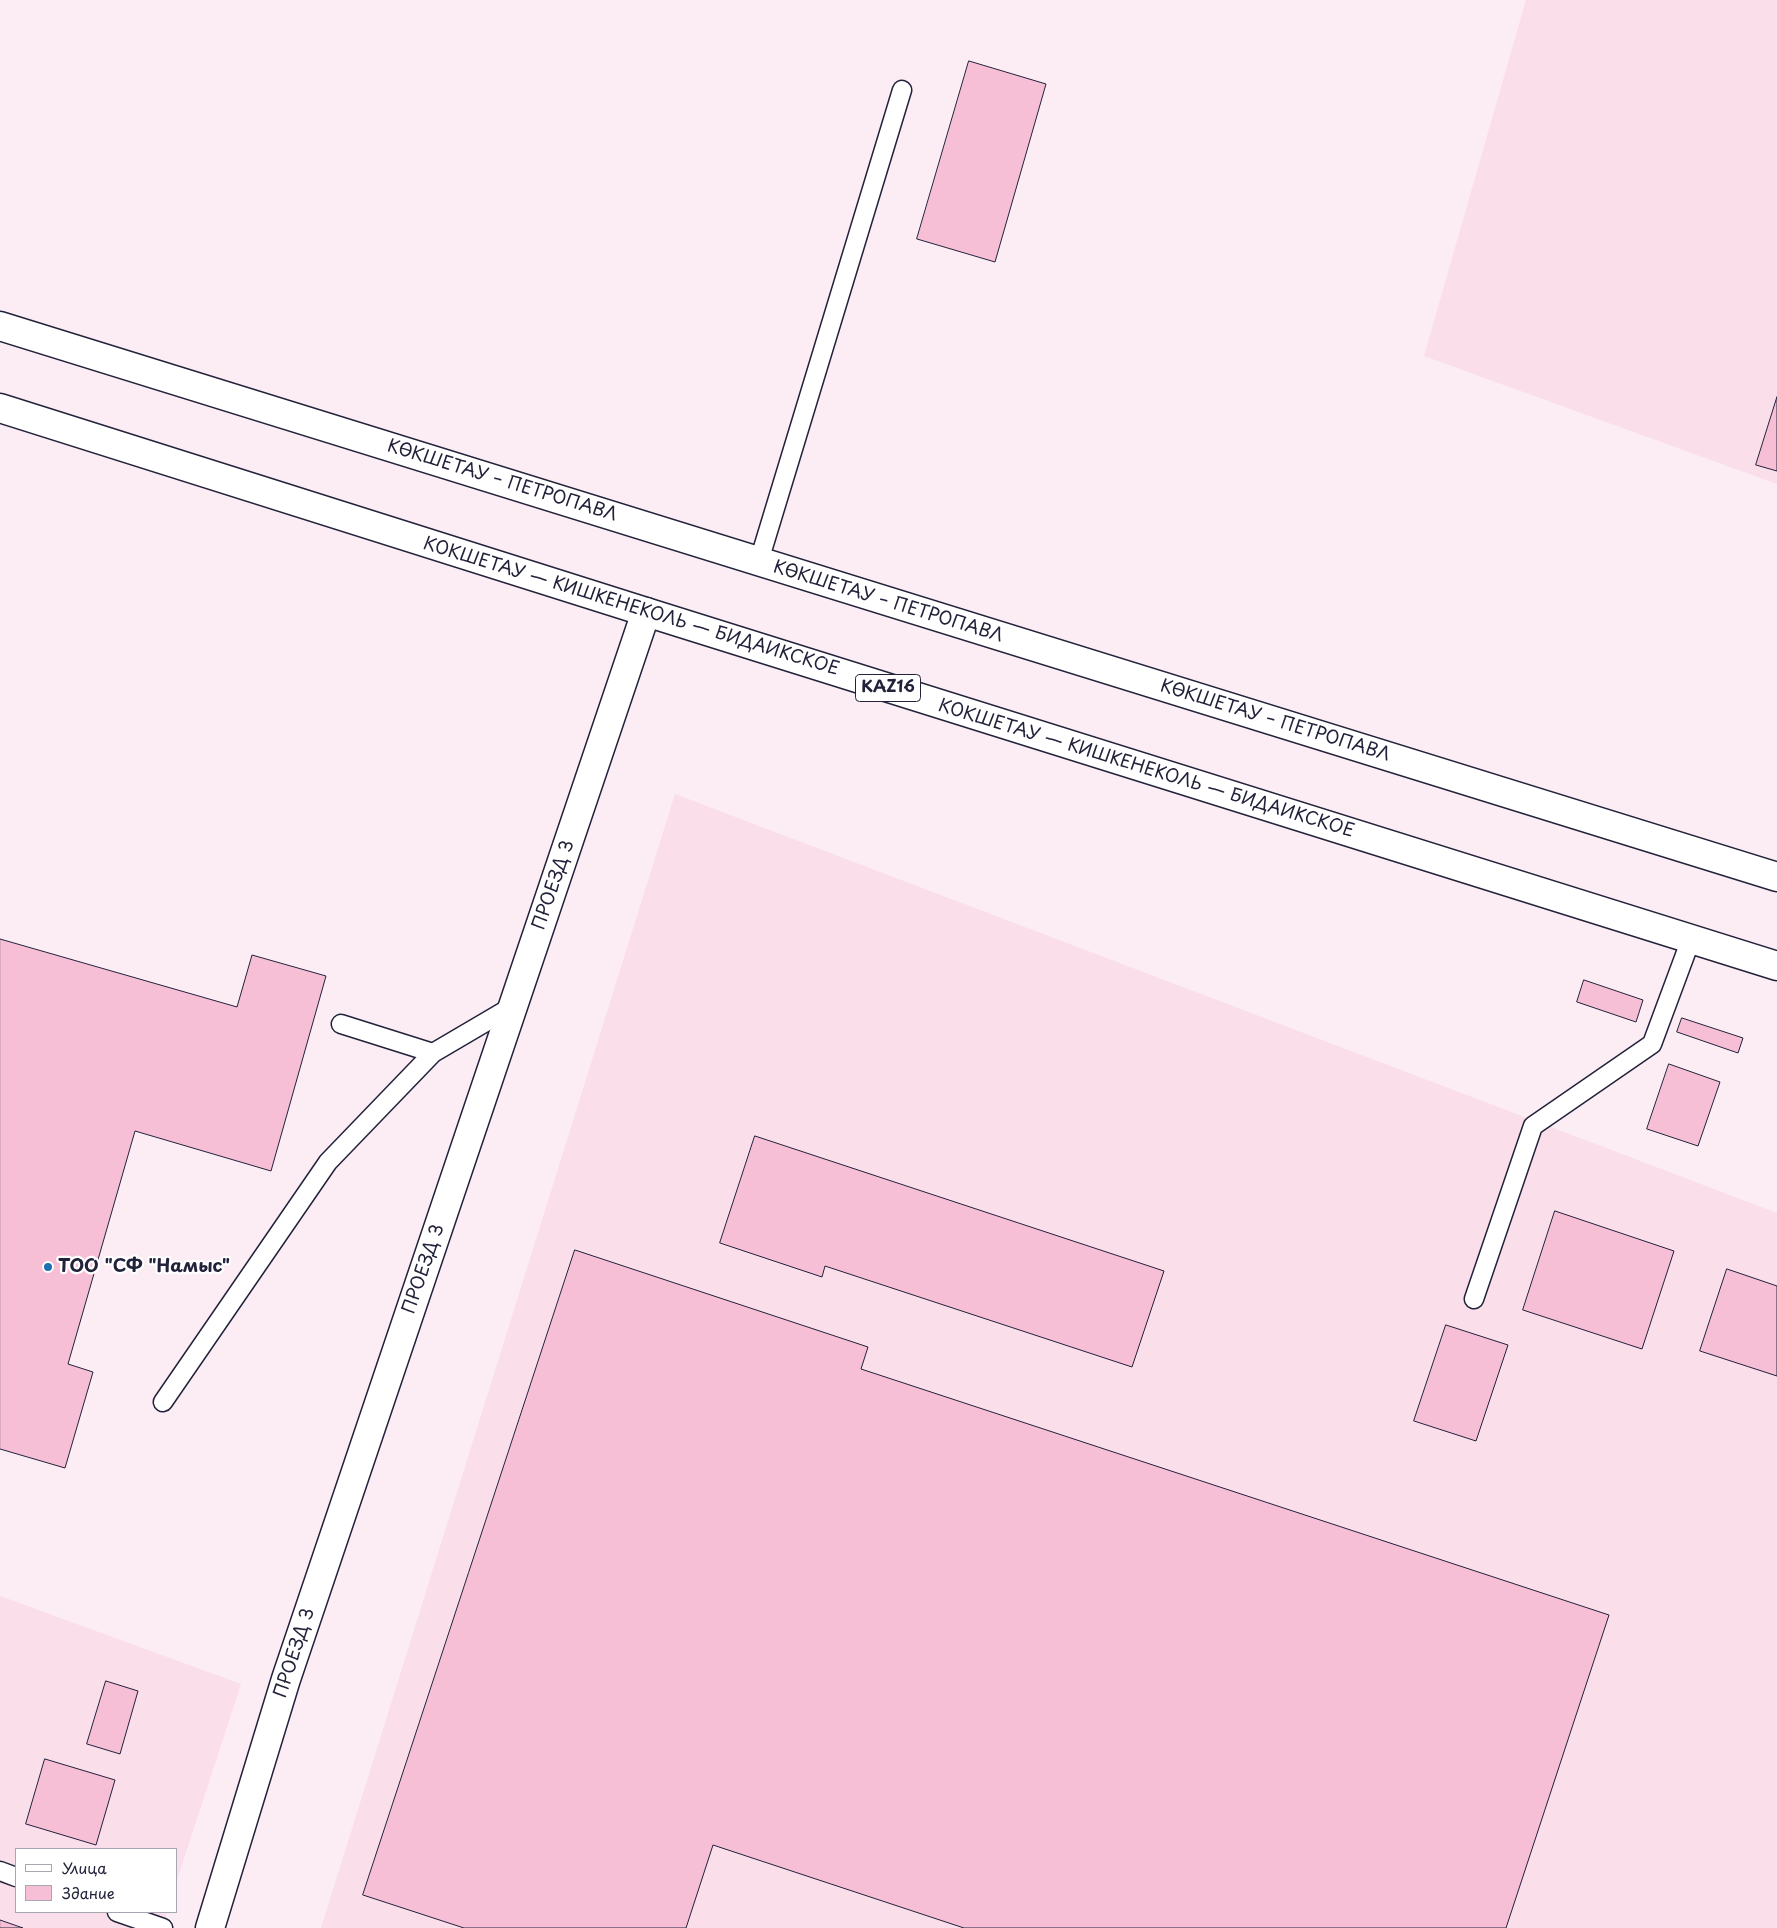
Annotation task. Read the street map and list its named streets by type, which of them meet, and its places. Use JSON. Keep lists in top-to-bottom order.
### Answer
{
  "streets": {
    "main road": [
      "КӨКШЕТАУ – ПЕТРОПАВЛ",
      "КОКШЕТАУ — КИШКЕНЕКОЛЬ — БИДАИКСКОЕ",
      "KAZ16",
      "ПРОЕЗД 3"
    ]
  },
  "crossings": [
    ["КОКШЕТАУ — КИШКЕНЕКОЛЬ — БИДАИКСКОЕ", "ПРОЕЗД 3"]
  ],
  "places": ["ТОО \"СФ \"Намыс\""],
  "legend": ["Улица", "Здание"]
}
